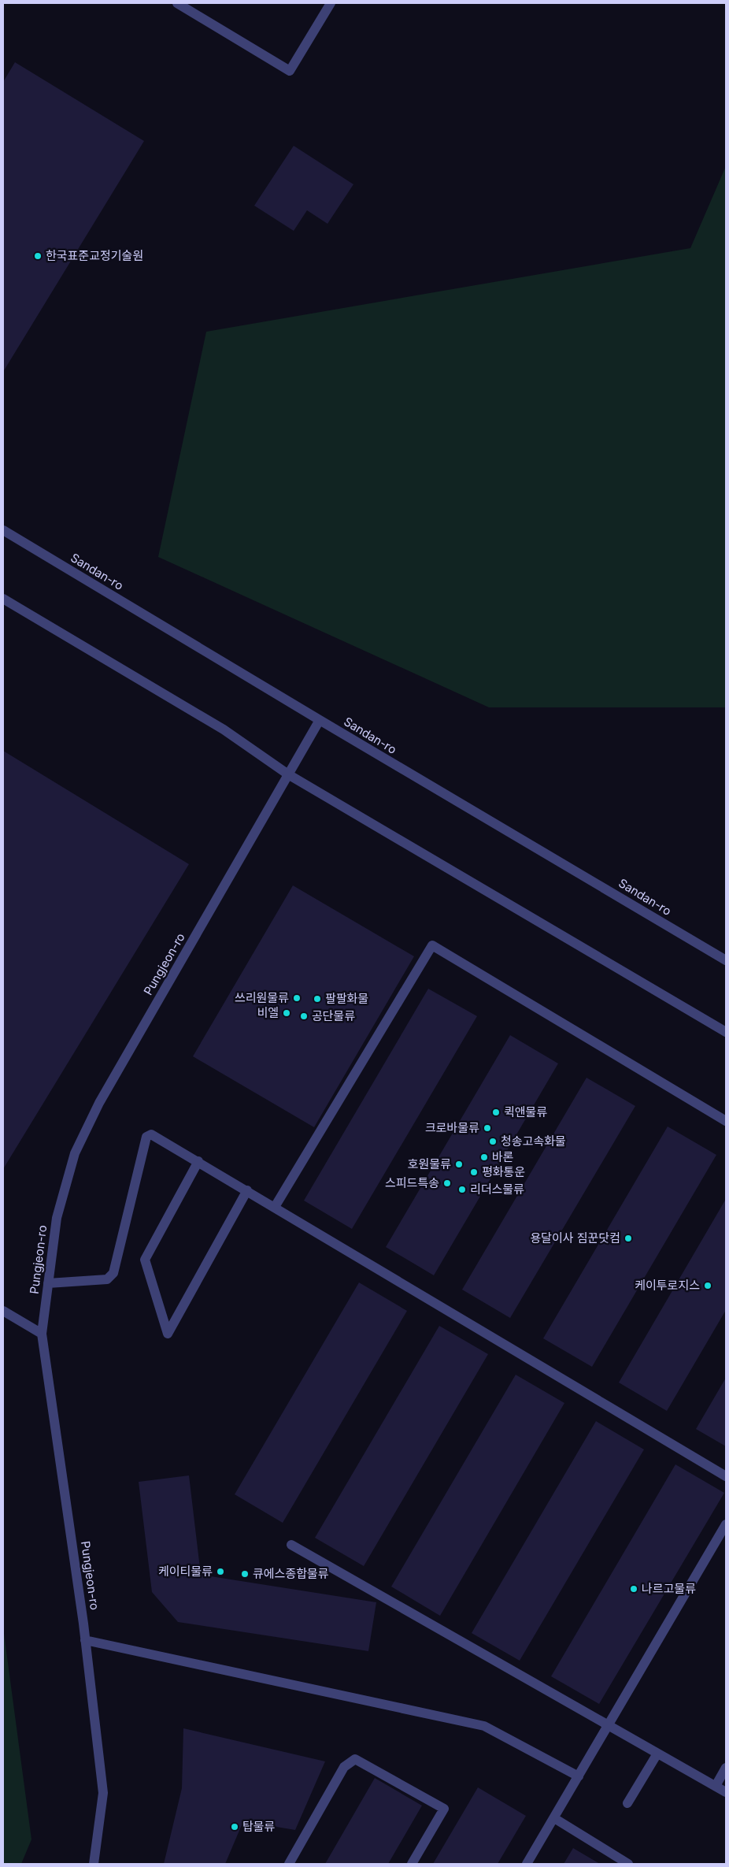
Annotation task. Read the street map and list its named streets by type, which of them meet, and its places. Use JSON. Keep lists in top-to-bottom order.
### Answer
{
  "streets": {
    "street": ["Sandan-ro", "Pungjeon-ro"]
  },
  "crossings": [
    ["Sandan-ro", "Pungjeon-ro"]
  ],
  "places": [
    "한국표준교정기술원",
    "쓰리원물류",
    "팔팔화물",
    "비엘",
    "공단물류",
    "퀵앤물류",
    "크로바물류",
    "청송고속화물",
    "바론",
    "호원물류",
    "평화통운",
    "스피드특송",
    "리더스물류",
    "용달이사 짐꾼닷컴",
    "케이투로지스",
    "케이티물류",
    "큐에스종합물류",
    "나르고물류",
    "탑물류"
  ]
}
